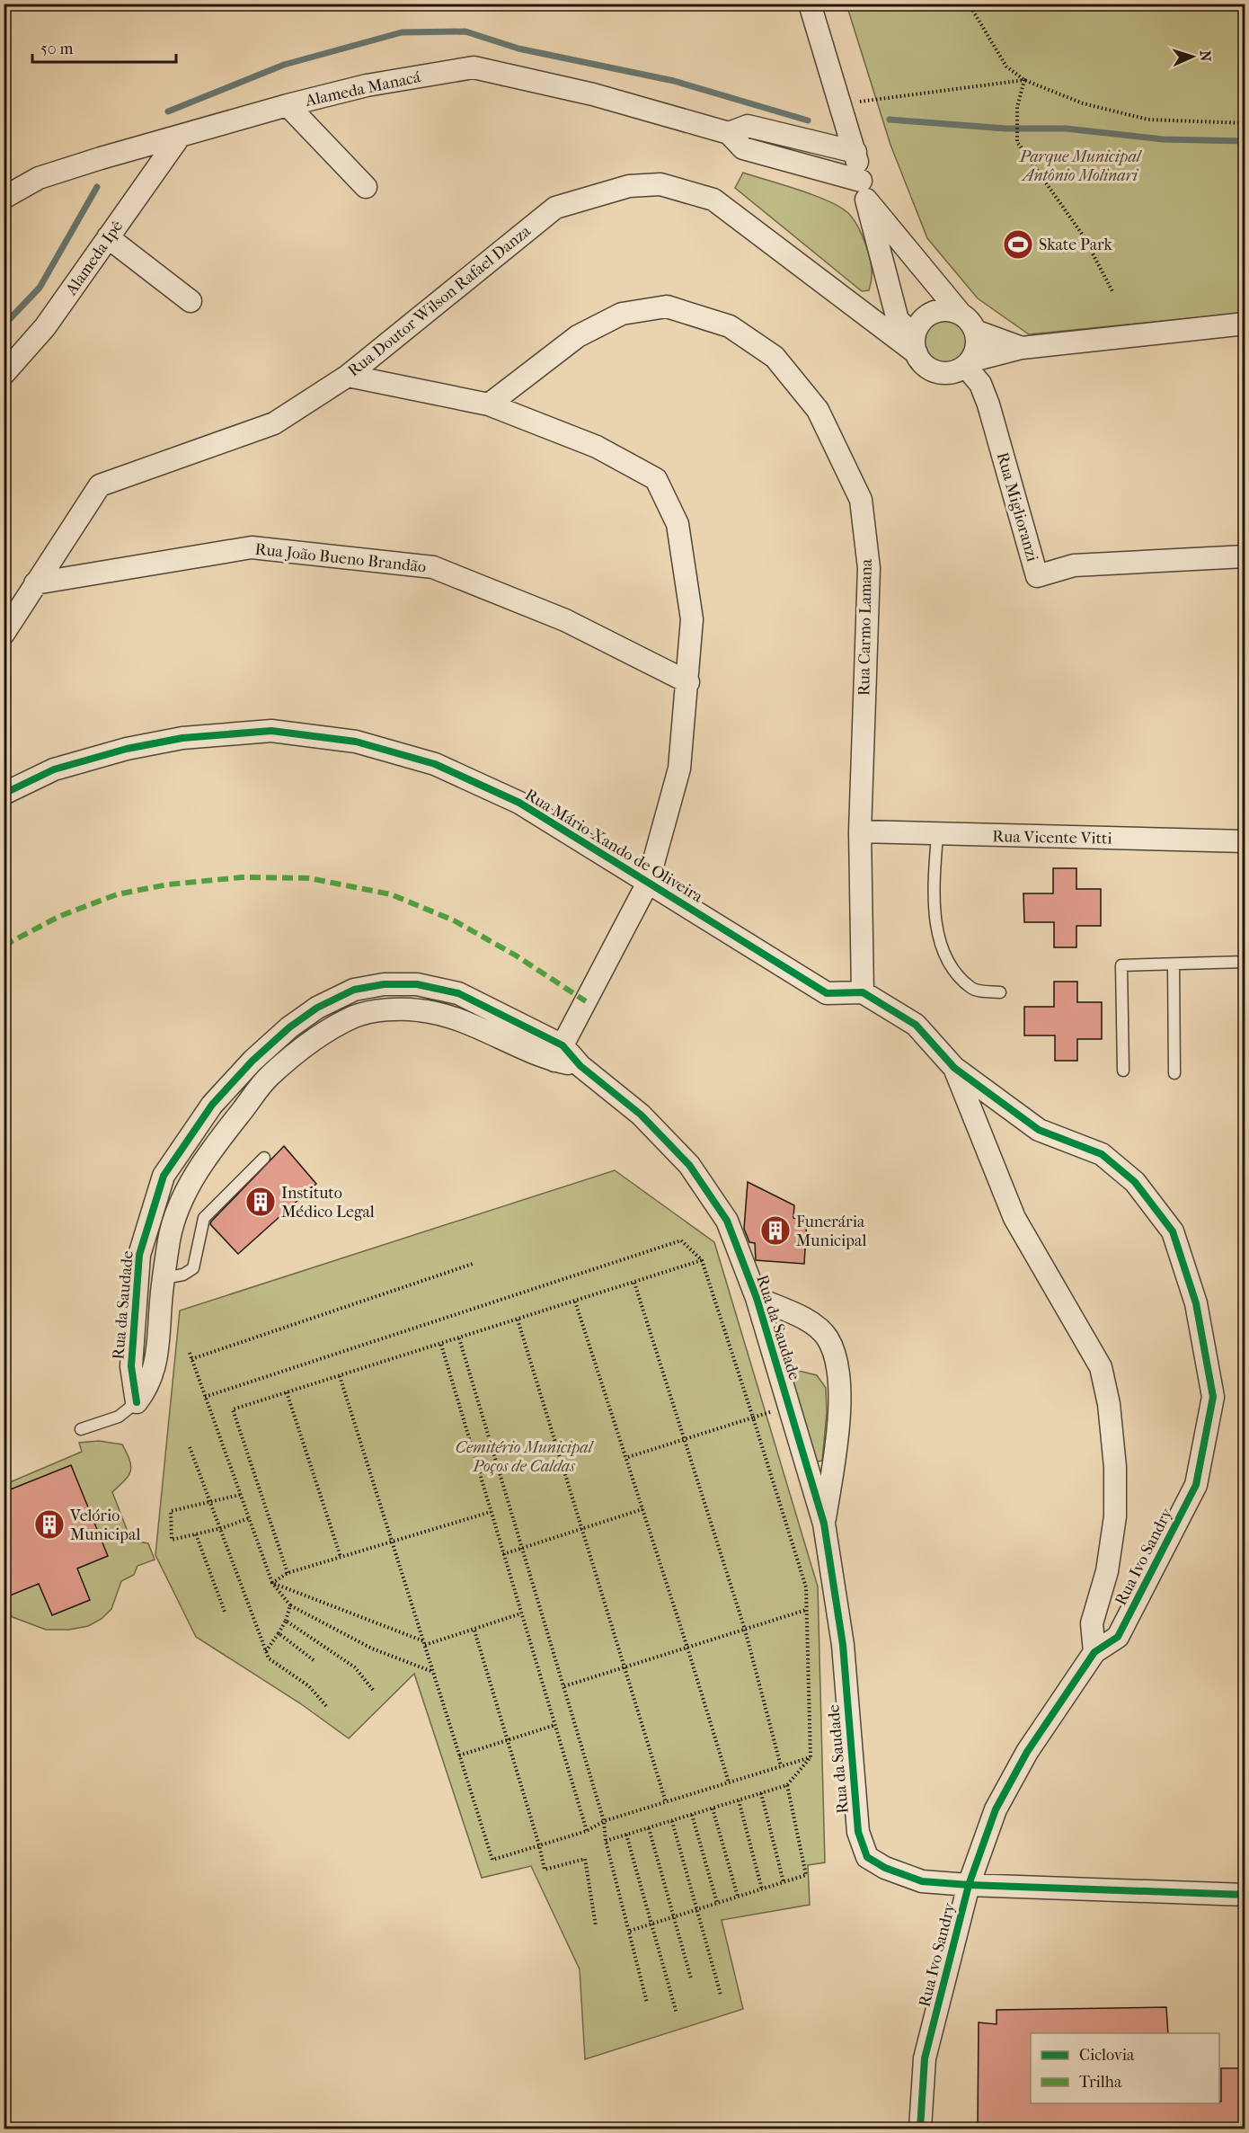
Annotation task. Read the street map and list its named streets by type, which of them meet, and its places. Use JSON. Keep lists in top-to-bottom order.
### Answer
{
  "streets": {
    "street": [
      "Alameda Manacá",
      "Alameda Ipê",
      "Rua Doutor Wilson Rafael Danza",
      "Rua Miglioranzi",
      "Rua João Bueno Brandão",
      "Rua Carmo Lamana",
      "Rua Vicente Vitti",
      "Rua Mário Xando de Oliveira",
      "Rua da Saudade",
      "Rua Ivo Sandry"
    ]
  },
  "crossings": [
    ["Alameda Manacá", "Alameda Ipê"],
    ["Rua Doutor Wilson Rafael Danza", "Rua Miglioranzi"],
    ["Rua Doutor Wilson Rafael Danza", "Rua João Bueno Brandão"],
    ["Rua Carmo Lamana", "Rua Vicente Vitti"],
    ["Rua Carmo Lamana", "Rua Mário Xando de Oliveira"],
    ["Rua da Saudade", "Rua Ivo Sandry"]
  ],
  "parks": ["Parque Municipal Antônio Molinari", "Cemitério Municipal Poços de Caldas"],
  "places": {
    "sports": ["Skate Park"],
    "building": ["Instituto Médico Legal", "Funerária Municipal", "Velório Municipal"]
  },
  "legend": ["Ciclovia", "Trilha"],
  "scale_bar": "50 m",
  "north": "right"
}
